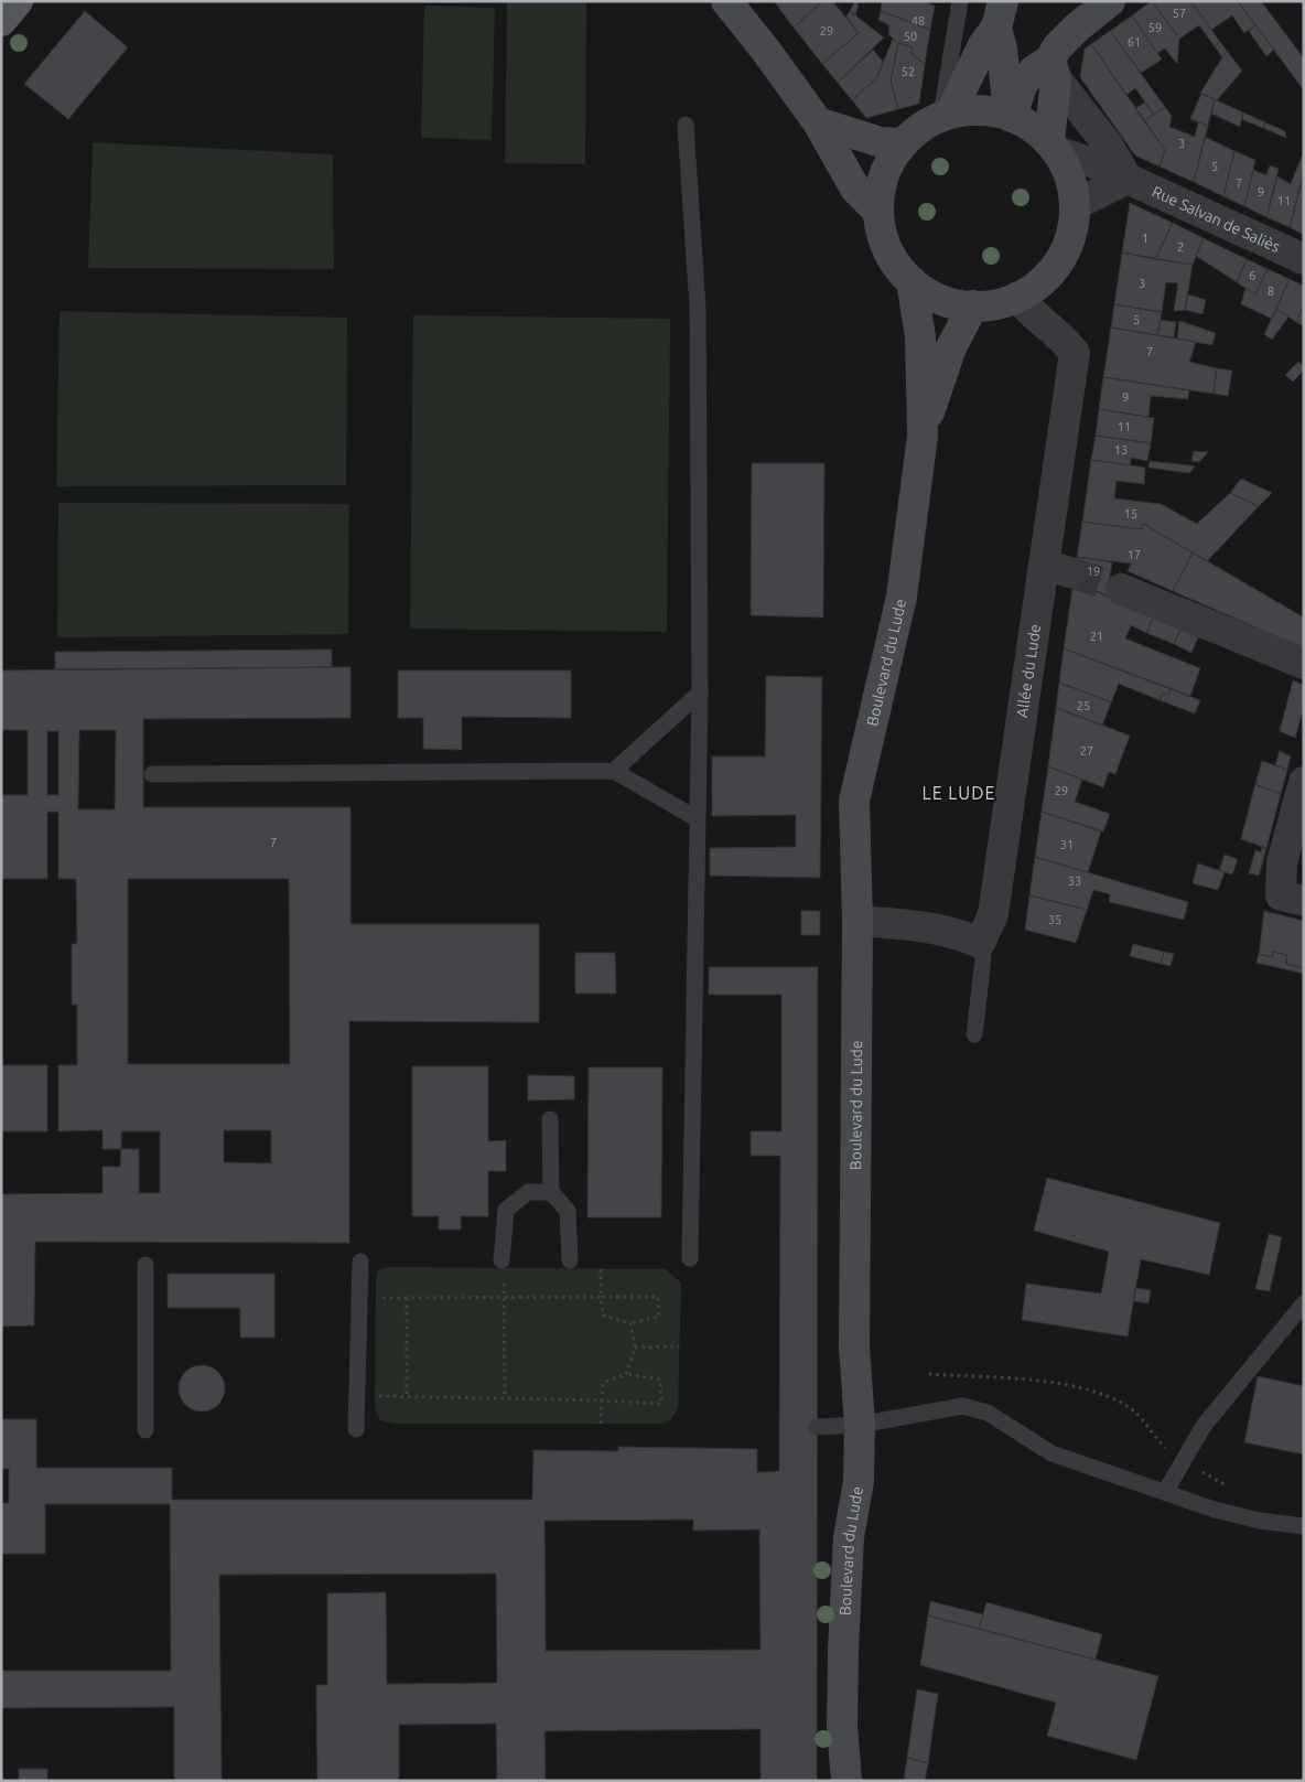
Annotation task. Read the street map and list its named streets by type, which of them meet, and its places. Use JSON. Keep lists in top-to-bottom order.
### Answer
{
  "streets": {
    "main road": ["Boulevard du Lude"],
    "street": ["Rue Salvan de Saliès", "Allée du Lude"]
  },
  "crossings": [
    ["Rue Salvan de Saliès", "Allée du Lude"]
  ],
  "districts": ["LE LUDE"],
  "house_numbers": [
    "57",
    "48",
    "59",
    "29",
    "50",
    "61",
    "52",
    "3",
    "5",
    "7",
    "9",
    "11",
    "1",
    "2",
    "6",
    "3",
    "8",
    "5",
    "7",
    "9",
    "11",
    "13",
    "15",
    "17",
    "19",
    "21",
    "25",
    "27",
    "29",
    "7",
    "31",
    "33",
    "35"
  ]
}
